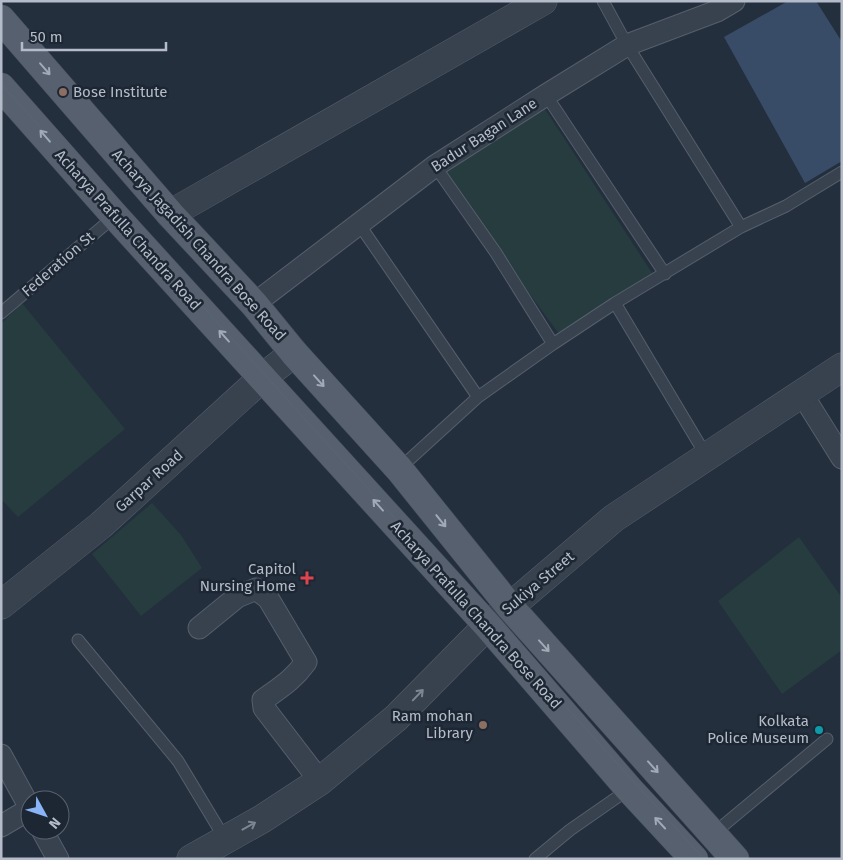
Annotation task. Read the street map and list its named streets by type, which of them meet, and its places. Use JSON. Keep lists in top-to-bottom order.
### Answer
{
  "streets": {
    "main road": ["Acharya Prafulla Chandra Road", "Acharya Jagadish Chandra Bose Road", "Acharya Prafulla Chandra Bose Road"],
    "street": ["Badur Bagan Lane", "Garpar Road", "Sukiya Street"],
    "lane": ["Federation St"]
  },
  "crossings": [
    ["Badur Bagan Lane", "Acharya Jagadish Chandra Bose Road"],
    ["Acharya Prafulla Chandra Road", "Federation St"],
    ["Acharya Prafulla Chandra Road", "Garpar Road"],
    ["Acharya Prafulla Chandra Road", "Acharya Prafulla Chandra Bose Road"],
    ["Acharya Jagadish Chandra Bose Road", "Garpar Road"],
    ["Acharya Jagadish Chandra Bose Road", "Acharya Prafulla Chandra Bose Road"],
    ["Garpar Road", "Acharya Prafulla Chandra Bose Road"],
    ["Sukiya Street", "Acharya Prafulla Chandra Bose Road"]
  ],
  "one_way": ["Acharya Prafulla Chandra Road", "Acharya Jagadish Chandra Bose Road", "Sukiya Street"],
  "places": {
    "other": ["Bose Institute", "Ram mohan Library", "Kolkata Police Museum"],
    "health": ["Capitol Nursing Home"]
  },
  "scale_bar": "50 m",
  "north": "bottom right"
}
